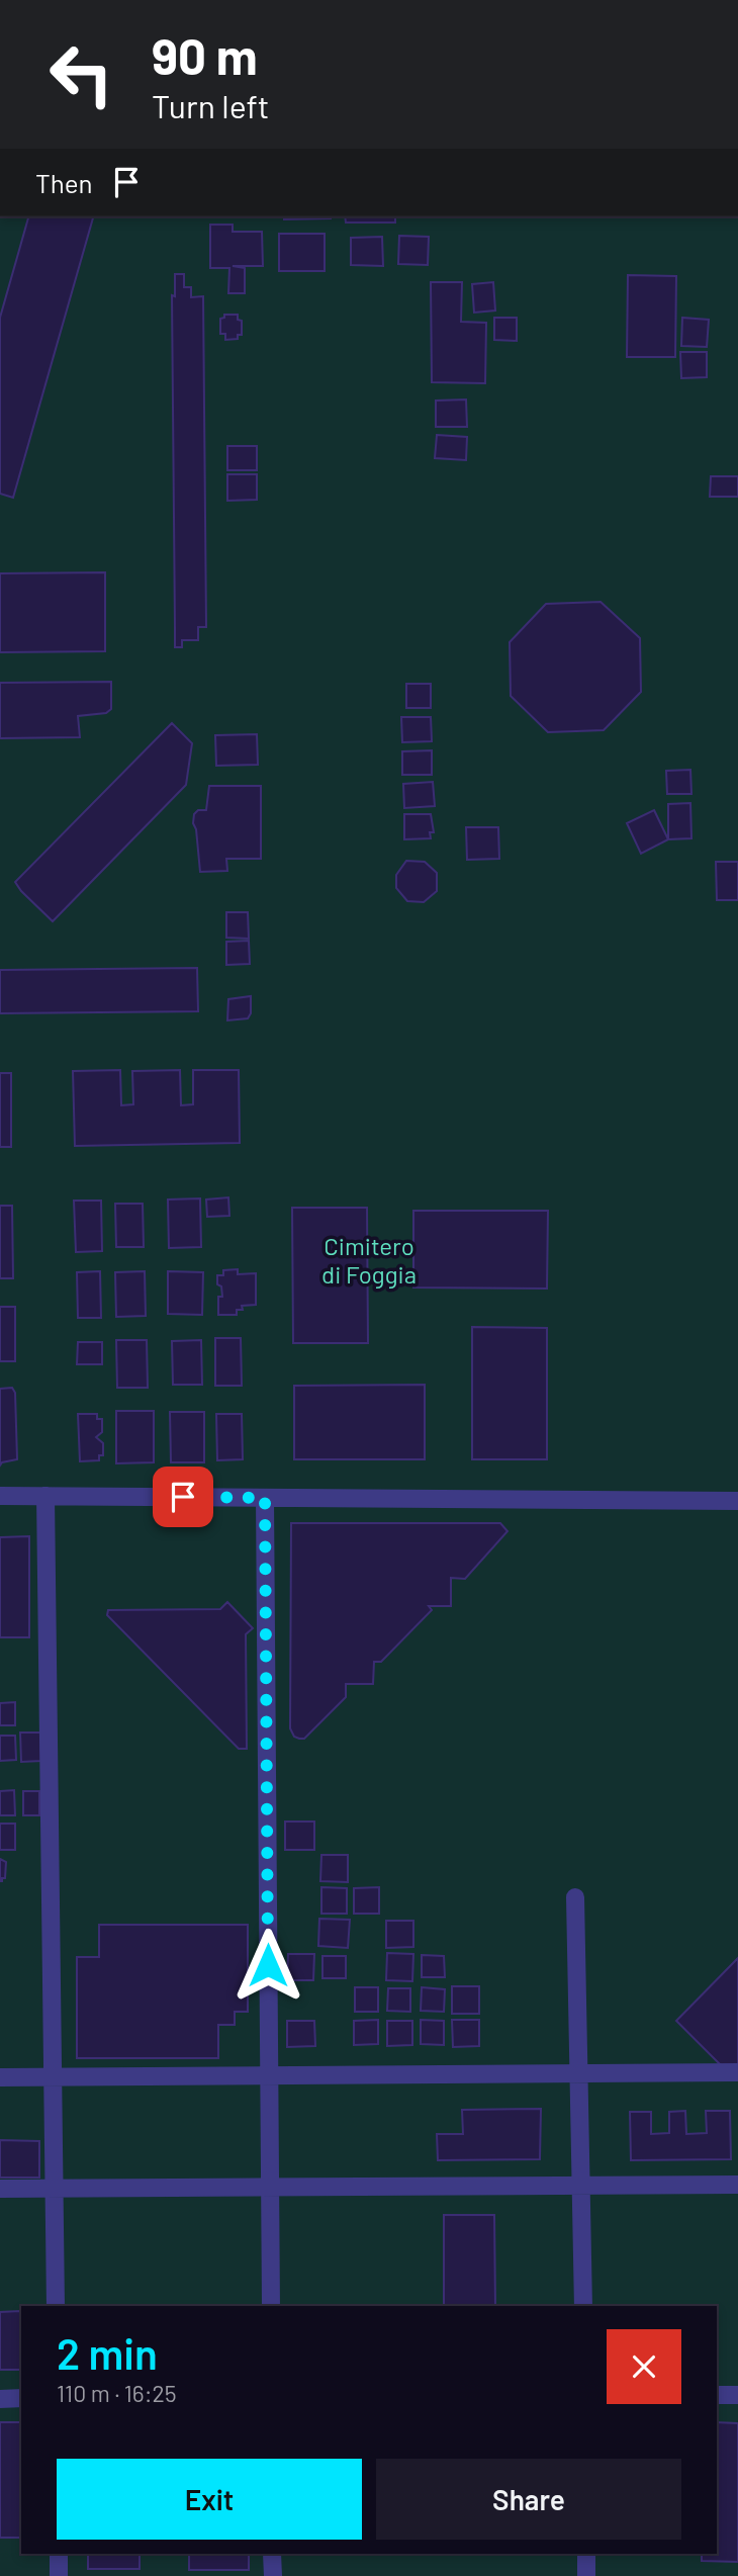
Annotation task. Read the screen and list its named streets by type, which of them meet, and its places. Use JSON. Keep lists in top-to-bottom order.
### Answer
{
  "parks": ["Cimitero di Foggia"],
  "page": {
    "turn": ["90 m", "Turn left"],
    "then": "Then",
    "heading": ["2 min", "110 m · 16:25"],
    "buttons": ["Exit", "Share"]
  }
}
